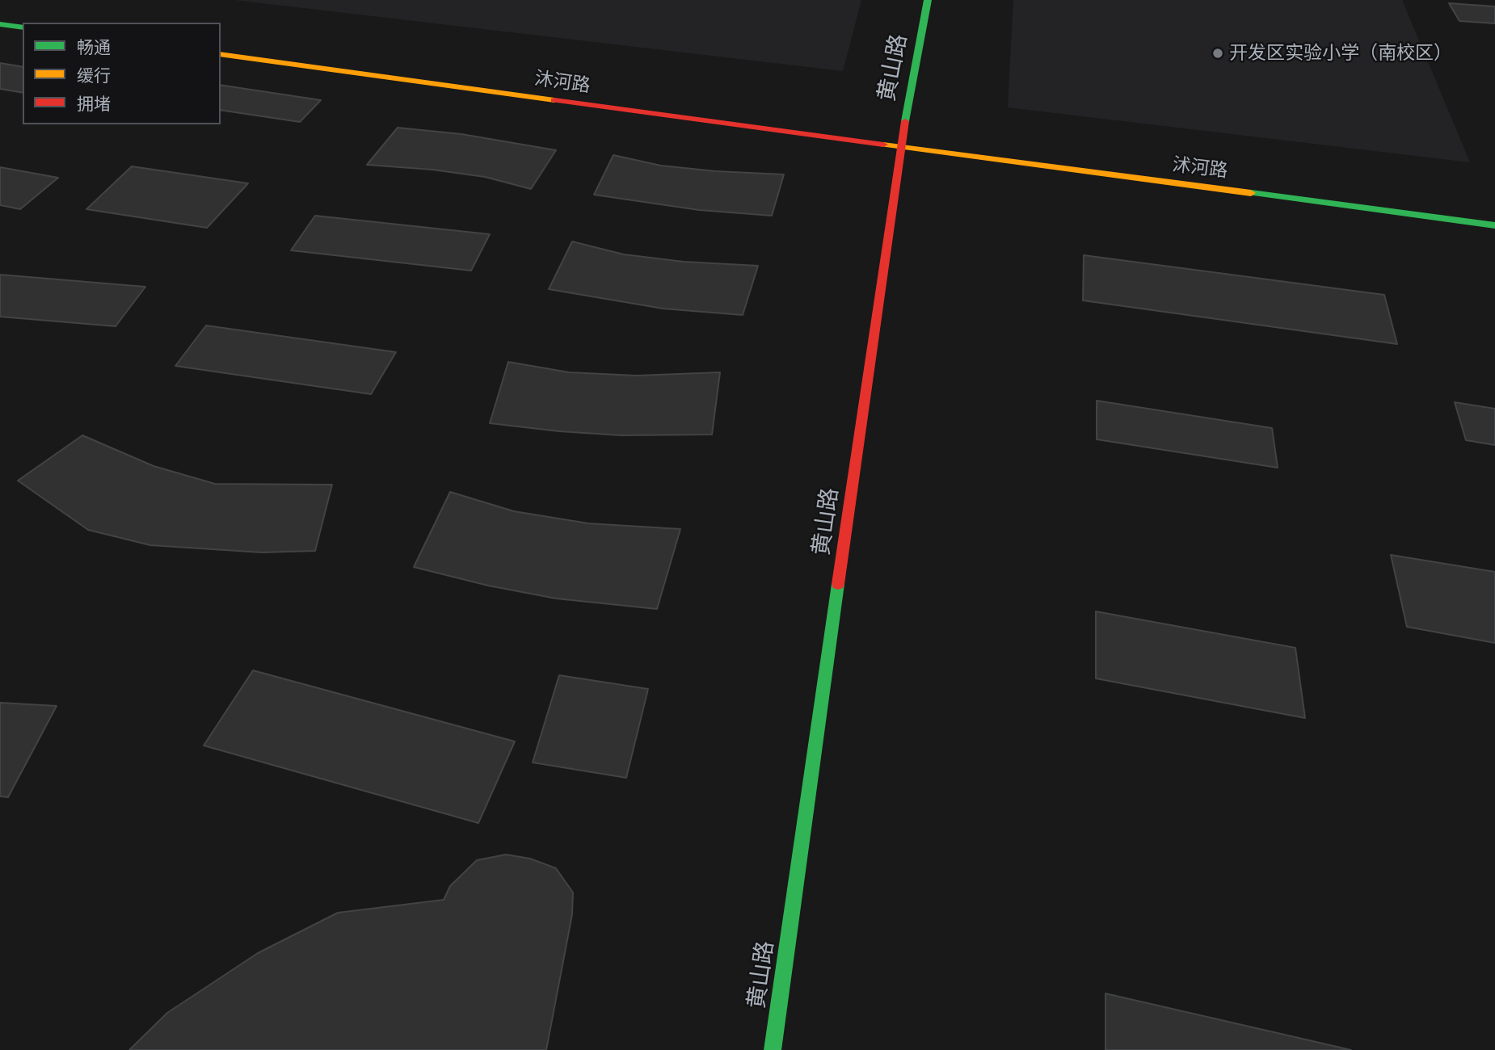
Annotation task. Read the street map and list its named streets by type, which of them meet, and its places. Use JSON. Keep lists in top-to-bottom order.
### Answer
{
  "streets": {
    "street": ["黄山路", "沐河路", "沭河路"]
  },
  "crossings": [
    ["黄山路", "沐河路"],
    ["黄山路", "沭河路"],
    ["沐河路", "沭河路"]
  ],
  "places": ["开发区实验小学（南校区）"],
  "legend": ["畅通", "缓行", "拥堵"]
}
